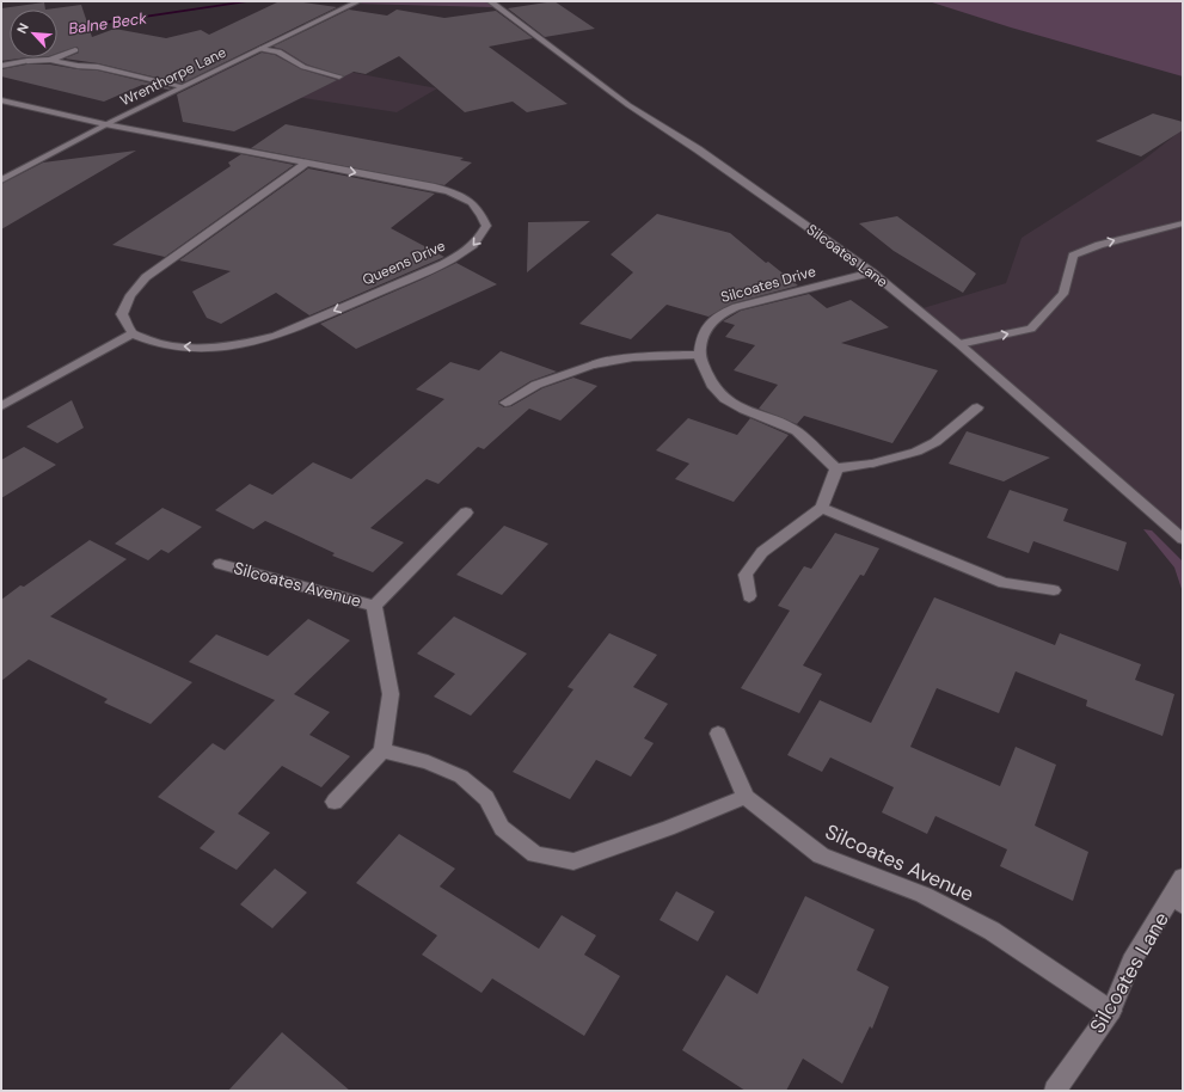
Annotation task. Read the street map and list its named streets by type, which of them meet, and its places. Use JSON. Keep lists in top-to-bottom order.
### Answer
{
  "streets": {
    "street": [
      "Wrenthorpe Lane",
      "Silcoates Lane",
      "Queens Drive",
      "Silcoates Drive",
      "Silcoates Avenue"
    ]
  },
  "crossings": [
    ["Wrenthorpe Lane", "Queens Drive"],
    ["Silcoates Lane", "Silcoates Drive"],
    ["Silcoates Lane", "Silcoates Avenue"]
  ],
  "water": ["Balne Beck"],
  "north": "top left"
}
